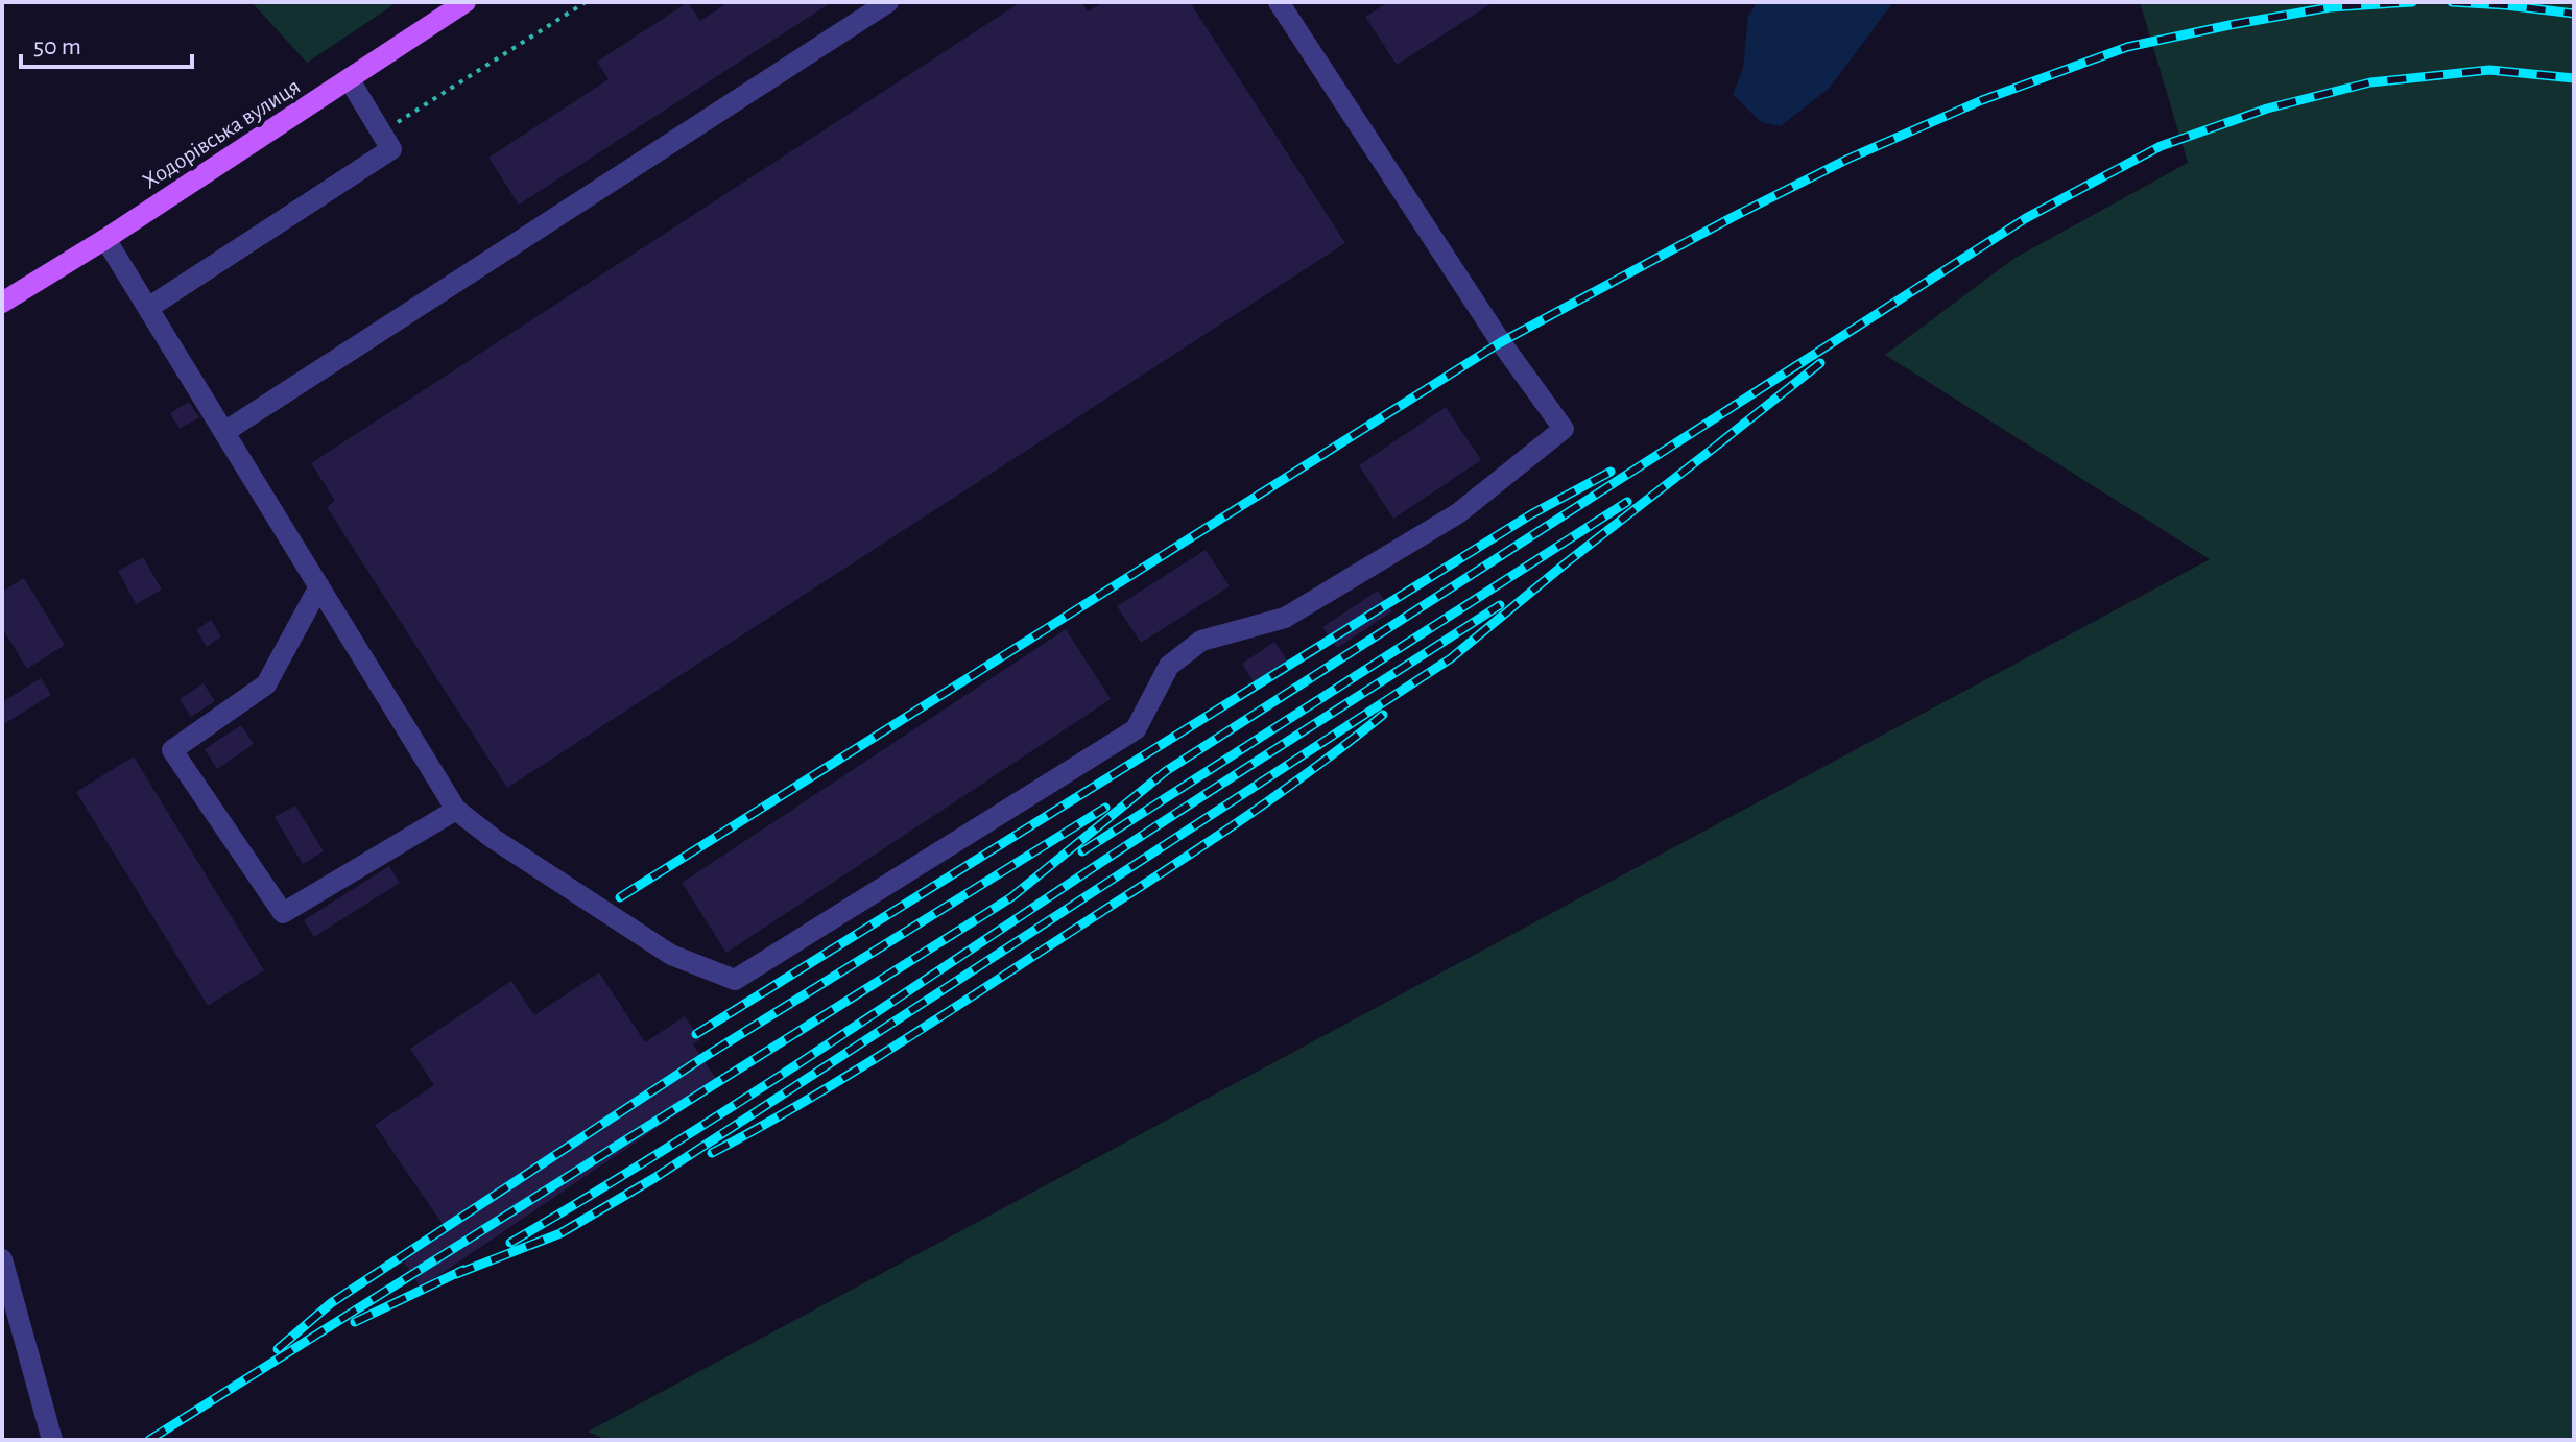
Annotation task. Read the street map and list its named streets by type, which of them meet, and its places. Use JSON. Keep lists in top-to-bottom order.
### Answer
{
  "streets": {
    "main road": ["Ходорівська вулиця"]
  },
  "scale_bar": "50 m"
}
